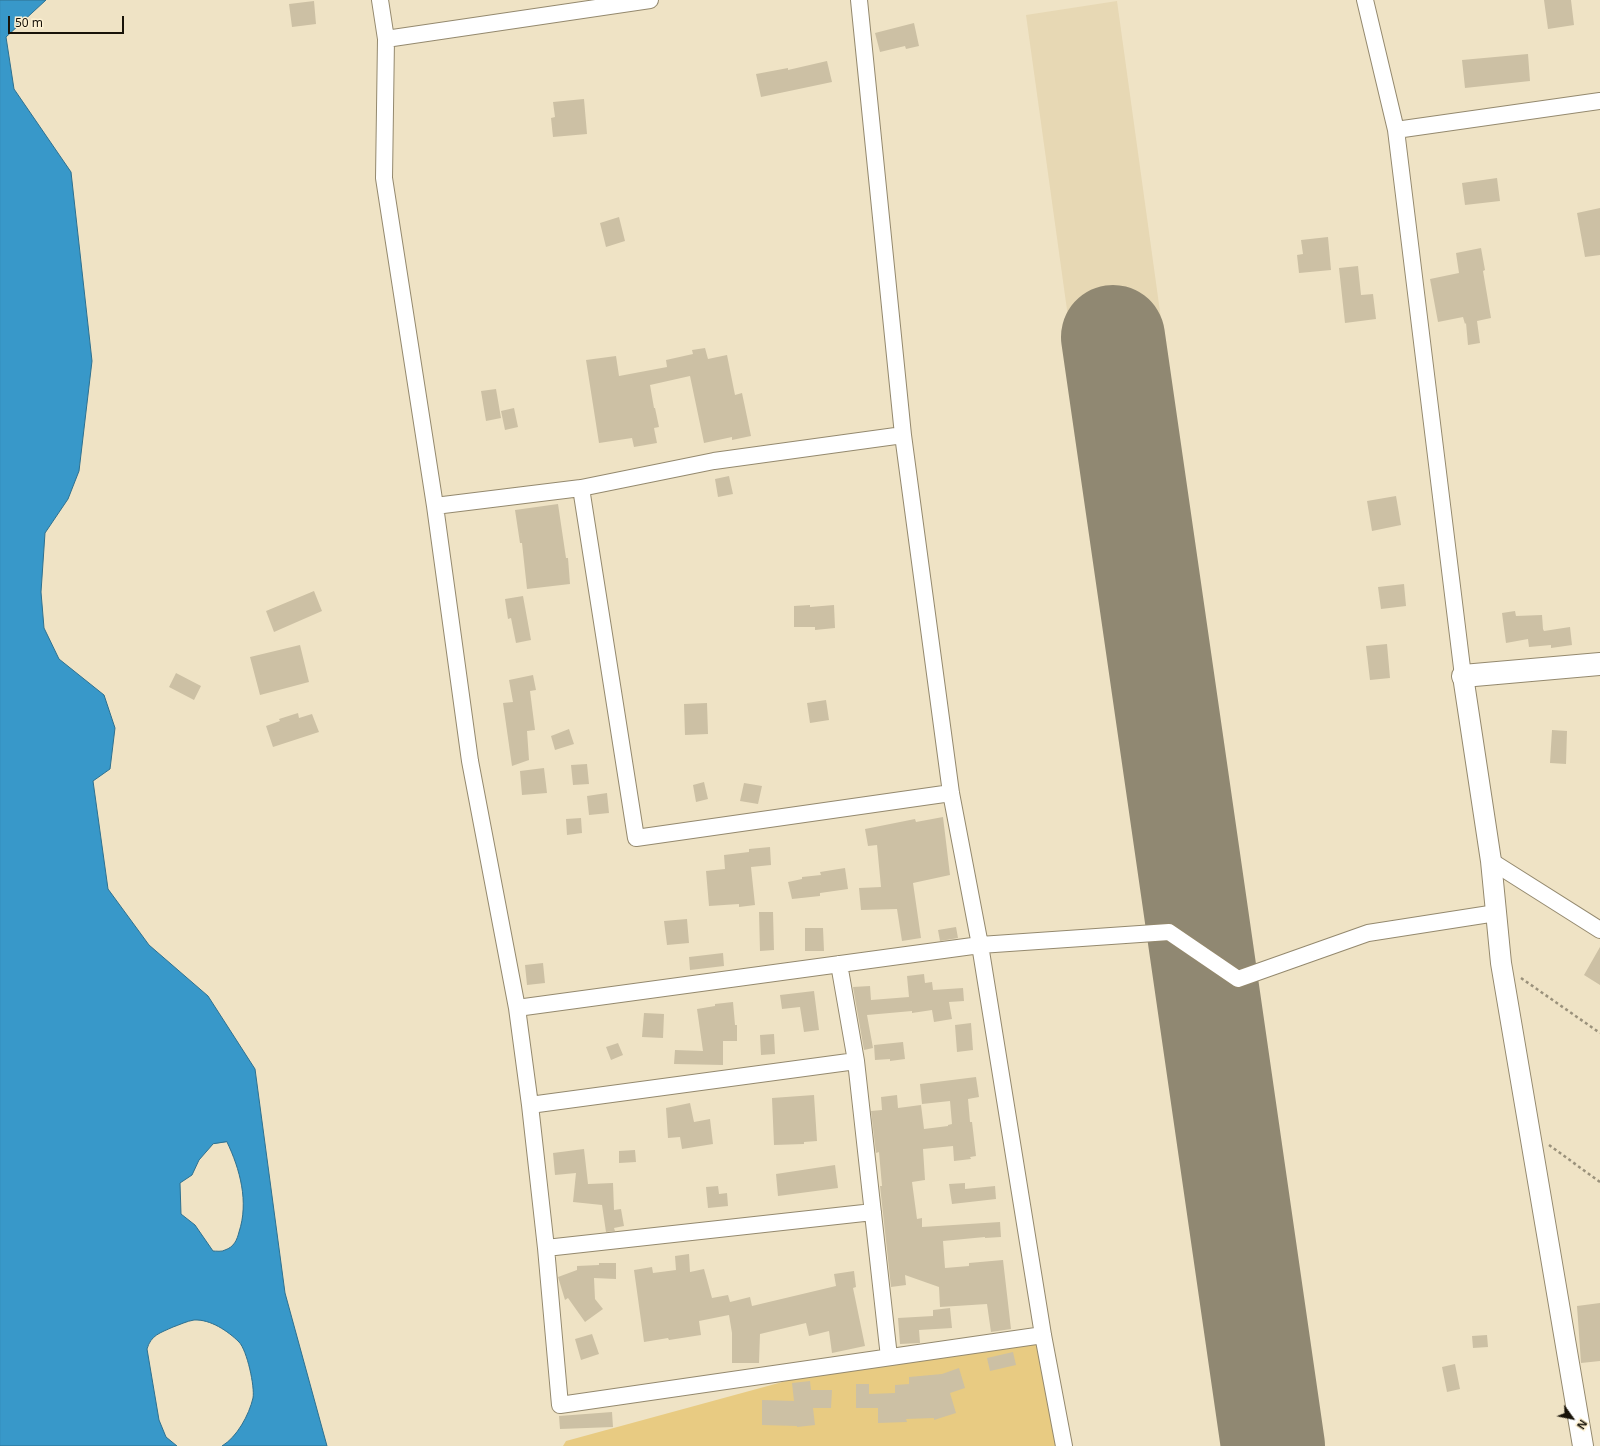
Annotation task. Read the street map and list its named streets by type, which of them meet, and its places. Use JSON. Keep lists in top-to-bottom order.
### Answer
{
  "scale_bar": "50 m",
  "north": "bottom right"
}
